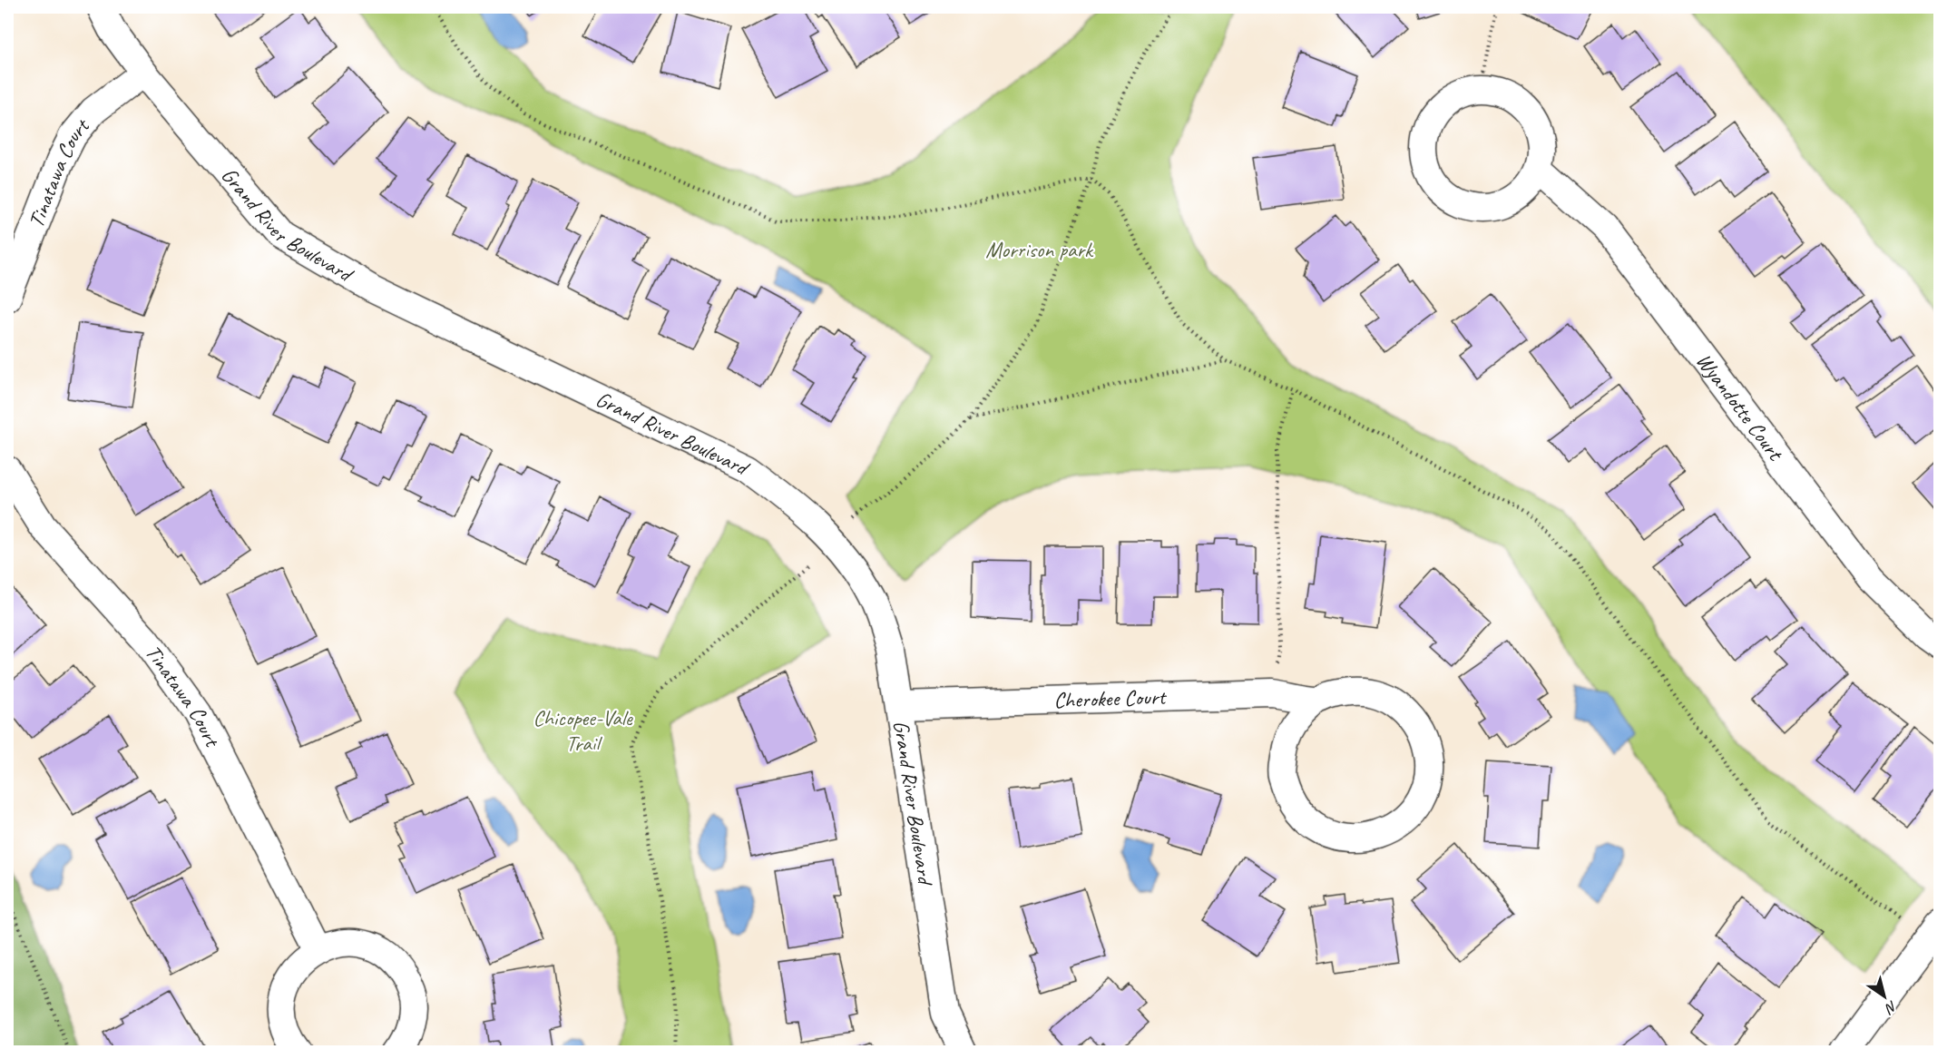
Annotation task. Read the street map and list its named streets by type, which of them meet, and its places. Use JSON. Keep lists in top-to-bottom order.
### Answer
{
  "streets": {
    "street": [
      "Tinatawa Court",
      "Grand River Boulevard",
      "Wyandotte Court",
      "Cherokee Court"
    ]
  },
  "crossings": [
    ["Tinatawa Court", "Grand River Boulevard"],
    ["Grand River Boulevard", "Cherokee Court"]
  ],
  "parks": ["Morrison park", "Chicopee-Vale Trail"],
  "north": "bottom right"
}
